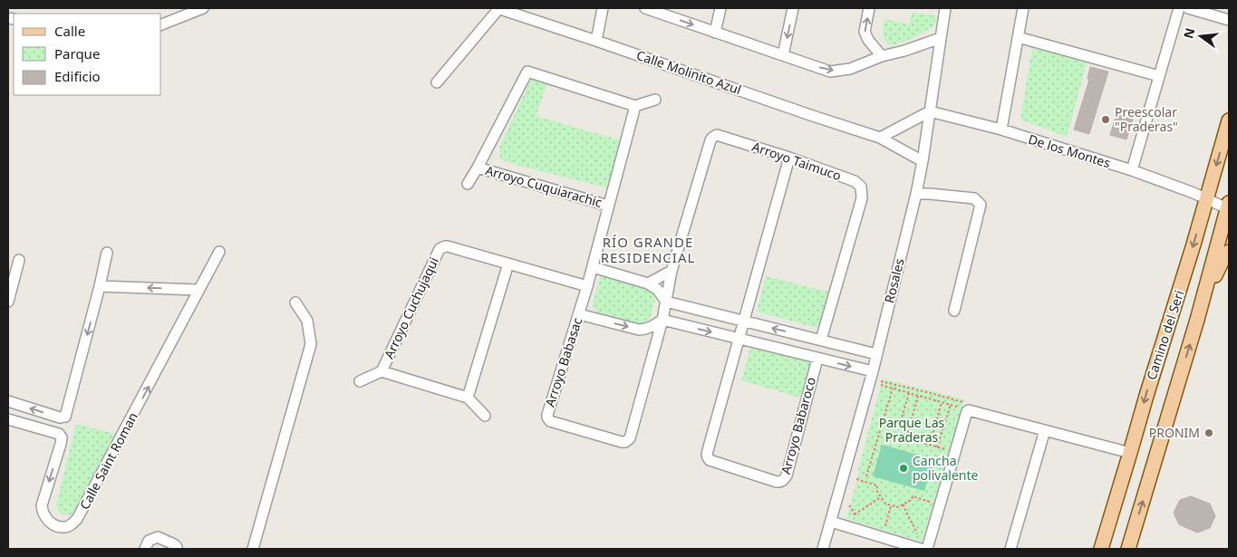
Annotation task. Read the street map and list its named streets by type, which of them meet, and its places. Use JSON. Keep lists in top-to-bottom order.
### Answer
{
  "streets": {
    "main road": ["Camino del Seri"],
    "street": [
      "Calle Molinito Azul",
      "De los Montes",
      "Arroyo Taimuco",
      "Arroyo Cuquiarachic",
      "Rosales",
      "Arroyo Cuchujaqui",
      "Arroyo Babasac",
      "Arroyo Babaroco",
      "Calle Saint Roman"
    ]
  },
  "crossings": [
    ["Calle Molinito Azul", "Rosales"],
    ["De los Montes", "Rosales"],
    ["De los Montes", "Camino del Seri"],
    ["Arroyo Taimuco", "Arroyo Babasac"],
    ["Arroyo Cuquiarachic", "Arroyo Cuchujaqui"],
    ["Arroyo Cuquiarachic", "Arroyo Babasac"],
    ["Arroyo Cuchujaqui", "Arroyo Babasac"]
  ],
  "districts": ["RÍO GRANDE RESIDENCIAL"],
  "parks": ["Parque Las Praderas"],
  "places": ["Preescolar \"Praderas\"", "PRONIM", "Cancha polivalente"],
  "legend": ["Calle", "Parque", "Edificio"],
  "north": "left"
}
